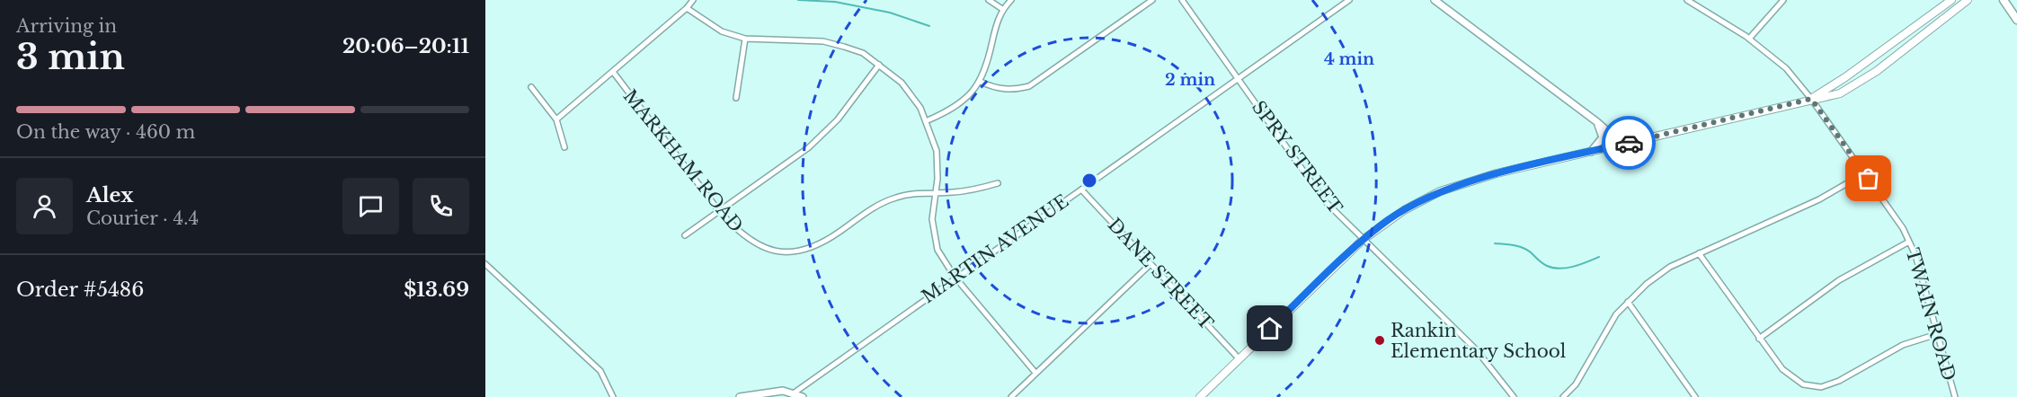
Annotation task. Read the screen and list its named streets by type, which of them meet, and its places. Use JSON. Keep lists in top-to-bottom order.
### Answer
{
  "streets": {
    "street": [
      "SPRY STREET",
      "MARKHAM ROAD",
      "MARTIN AVENUE",
      "DANE STREET",
      "TWAIN ROAD"
    ]
  },
  "crossings": [
    ["SPRY STREET", "MARTIN AVENUE"],
    ["MARTIN AVENUE", "DANE STREET"]
  ],
  "places": ["Rankin Elementary School"],
  "page": {
    "heading": ["3 min", "Arriving in", "20:06–20:11"],
    "panel": [
      "Alex",
      "Courier · 4.4",
      "Order #5486",
      "$13.69"
    ],
    "bar": "On the way · 460 m"
  },
  "rings": ["4 min", "2 min"]
}
